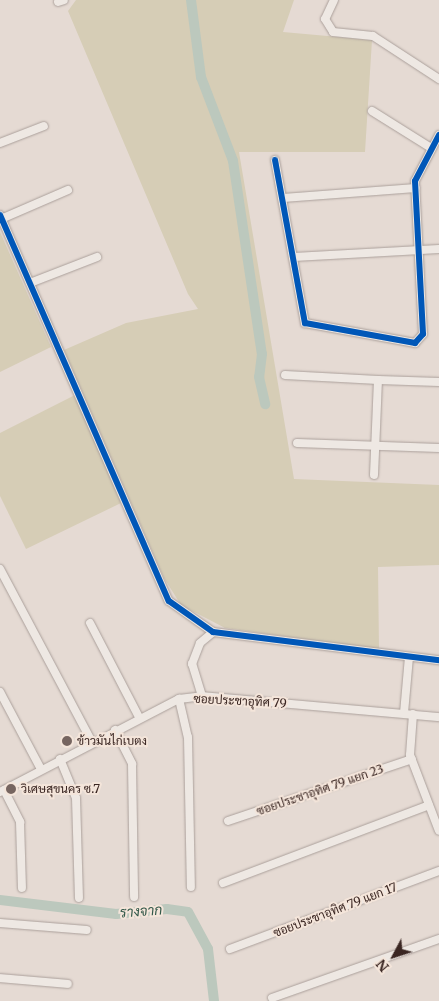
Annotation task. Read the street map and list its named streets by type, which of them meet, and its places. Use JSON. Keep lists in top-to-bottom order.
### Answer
{
  "streets": {
    "street": ["ซอยประชาอุทิศ 79", "ซอยประชาอุทิศ 79 แยก 23", "ซอยประชาอุทิศ 79 แยก 17"]
  },
  "water": ["รางจาก"],
  "places": ["ข้าวมันไก่เบตง", "วิเศษสุขนคร ซ.7"],
  "north": "bottom left"
}
